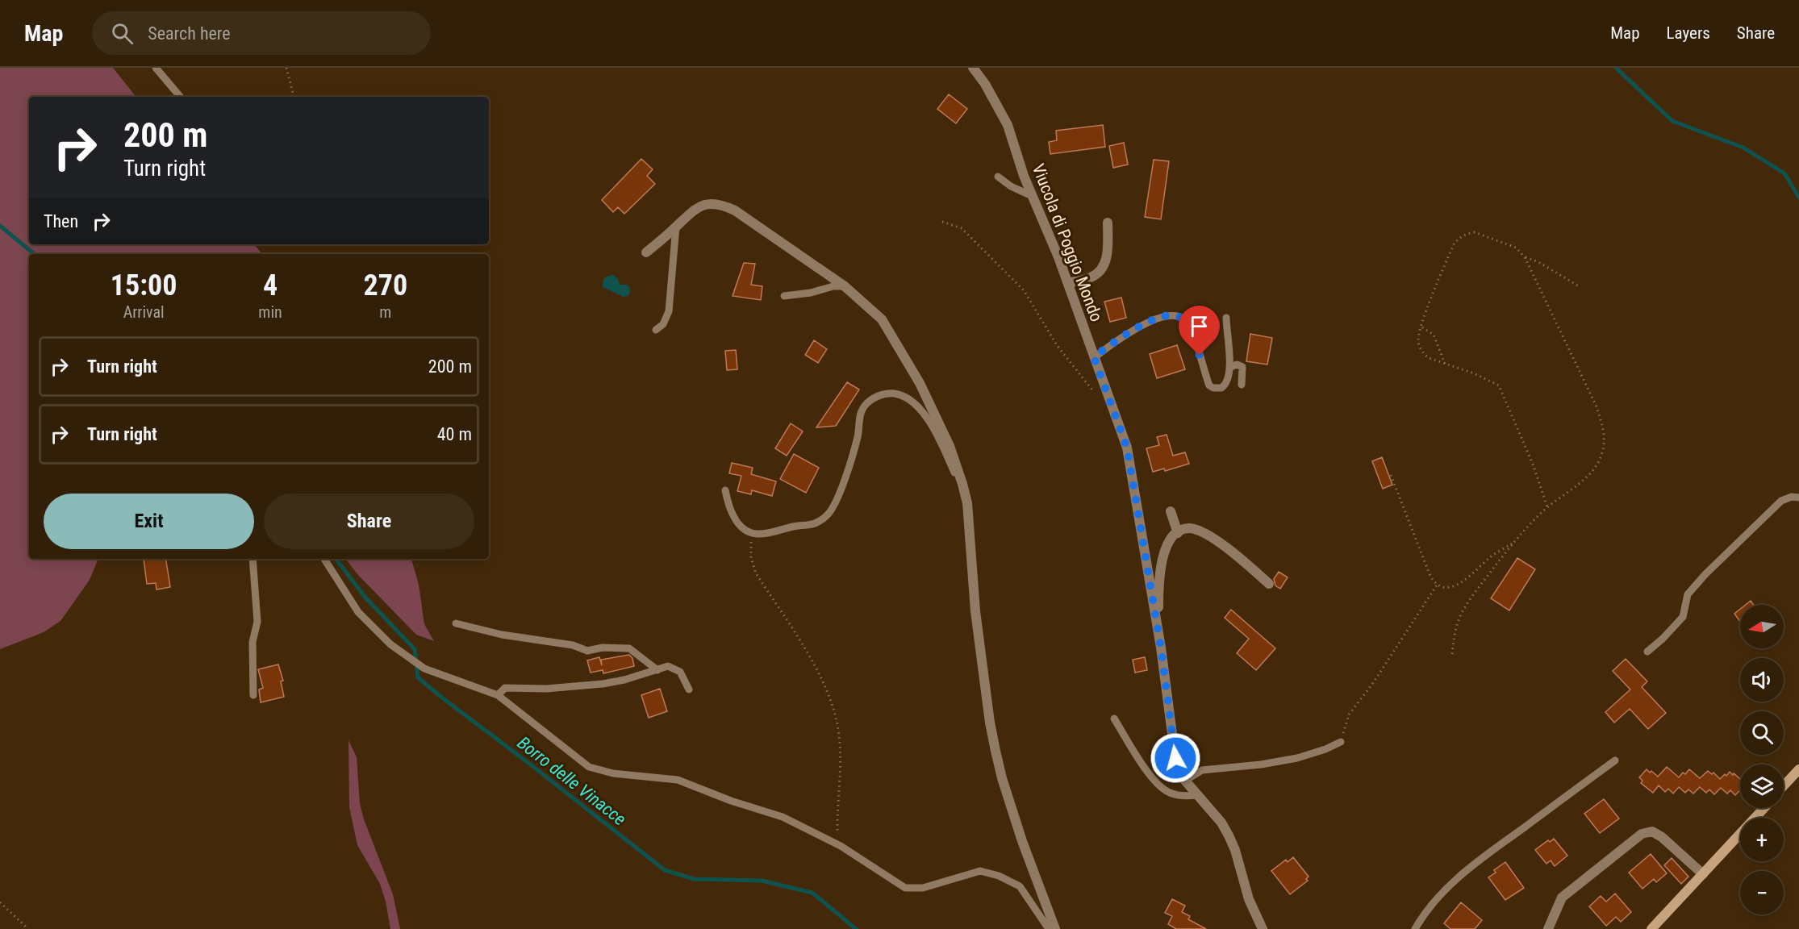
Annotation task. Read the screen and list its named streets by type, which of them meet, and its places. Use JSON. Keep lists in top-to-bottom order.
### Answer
{
  "streets": {
    "street": ["Viucola di Poggio Mondo"]
  },
  "water": ["Borro delle Vinacce"],
  "north": "left",
  "page": {
    "header": "Map",
    "search": "Search here",
    "nav": ["Map", "Layers", "Share"],
    "turn": ["200 m", "Turn right"],
    "then": "Then",
    "eta": [
      "15:00",
      "Arrival",
      "4",
      "min",
      "270",
      "m"
    ],
    "list": [
      {
        "name": "Turn right",
        "value": "200 m"
      },
      {
        "name": "Turn right",
        "value": "40 m"
      }
    ],
    "buttons": ["Exit", "Share"],
    "map_buttons": ["+", "−"]
  }
}
